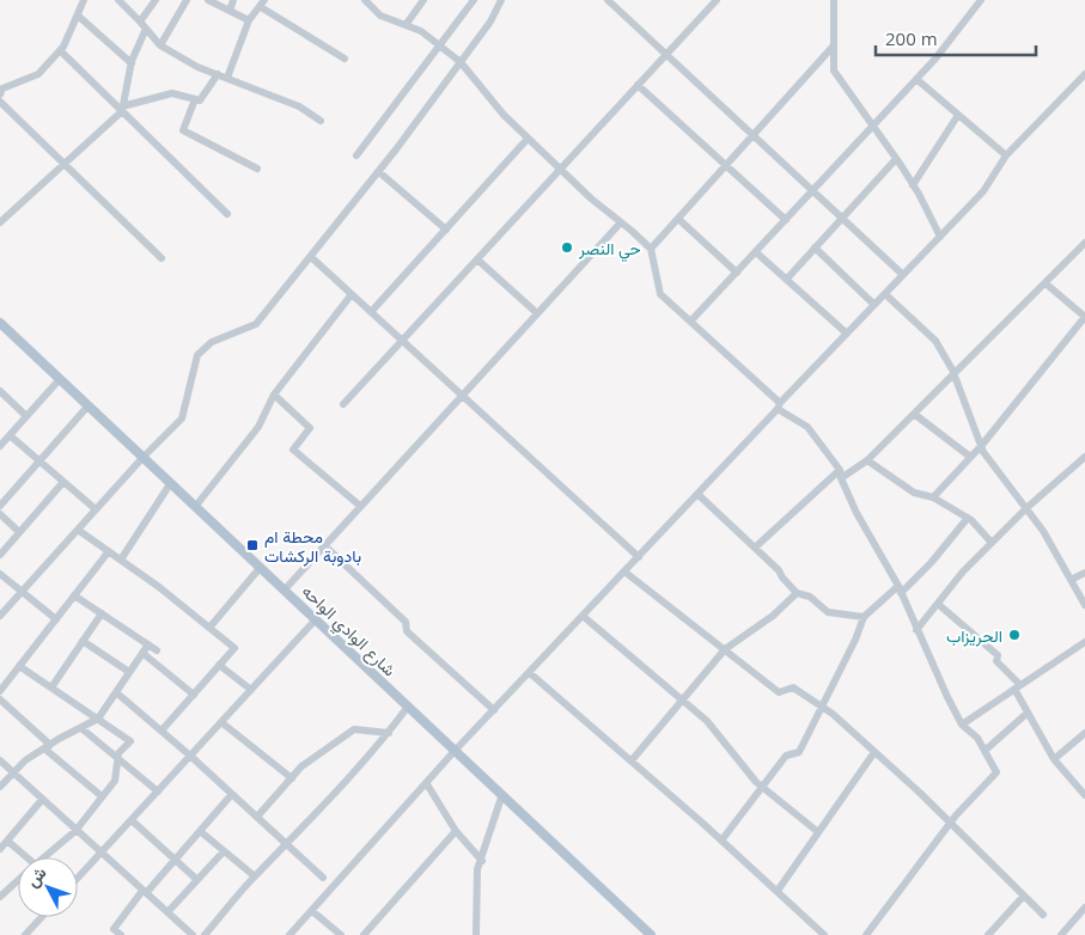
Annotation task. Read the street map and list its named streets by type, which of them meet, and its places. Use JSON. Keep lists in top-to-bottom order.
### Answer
{
  "streets": {
    "main road": ["شارع الوادي الواحه"]
  },
  "places": {
    "other": ["حي النصر", "الحريزاب"],
    "transit": ["محطة ام بادوبة الركشات"]
  },
  "scale_bar": "200 m",
  "north": "top left"
}
